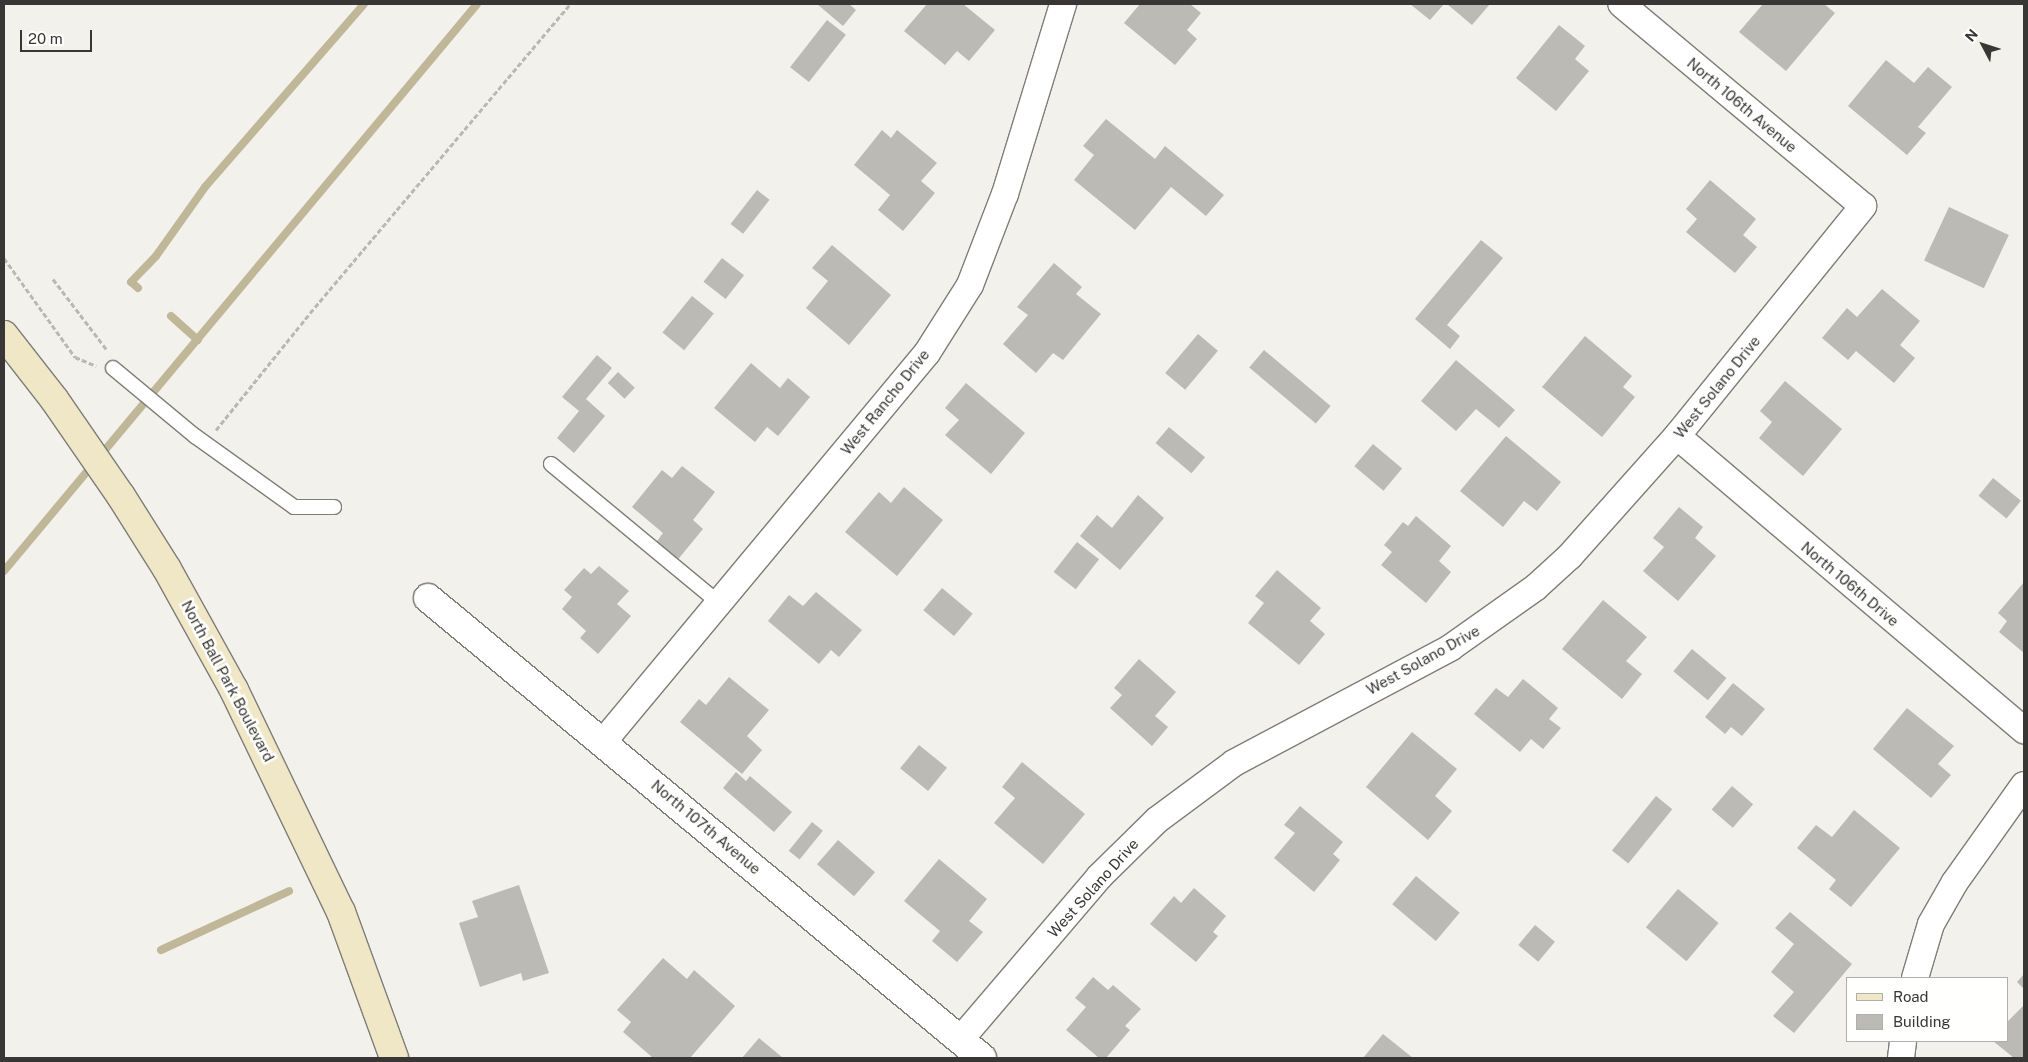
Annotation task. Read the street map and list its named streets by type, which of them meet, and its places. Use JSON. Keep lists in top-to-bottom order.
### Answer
{
  "streets": {
    "main road": ["North Ball Park Boulevard"],
    "street": [
      "North 106th Avenue",
      "West Solano Drive",
      "West Rancho Drive",
      "North 106th Drive",
      "North 107th Avenue"
    ]
  },
  "crossings": [
    ["North 106th Avenue", "West Solano Drive"],
    ["West Solano Drive", "North 106th Drive"],
    ["West Solano Drive", "North 107th Avenue"],
    ["West Rancho Drive", "North 107th Avenue"]
  ],
  "legend": ["Road", "Building"],
  "scale_bar": "20 m",
  "north": "top left"
}
